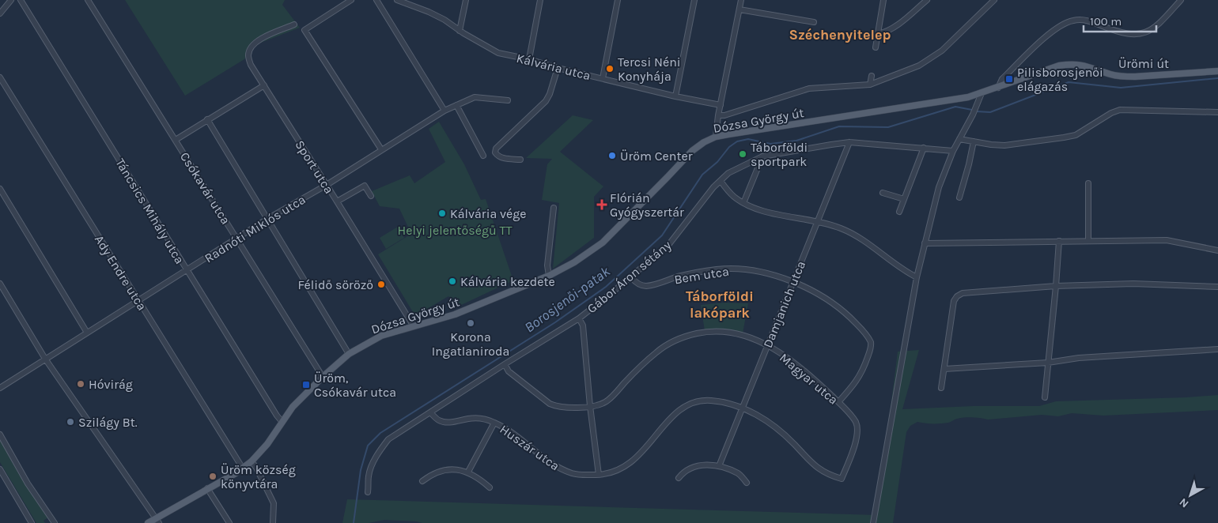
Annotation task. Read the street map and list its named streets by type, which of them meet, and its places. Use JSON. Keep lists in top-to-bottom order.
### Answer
{
  "streets": {
    "main road": ["Ürömi út", "Dózsa György út"],
    "street": [
      "Kálvária utca",
      "Sport utca",
      "Csókavár utca",
      "Táncsics Mihály utca",
      "Radnóti Miklós utca",
      "Ady Endre utca",
      "Bem utca",
      "Gábor Áron sétány",
      "Damjanich utca",
      "Magyar utca",
      "Huszár utca"
    ]
  },
  "crossings": [
    ["Ürömi út", "Dózsa György út"],
    ["Dózsa György út", "Sport utca"],
    ["Dózsa György út", "Csókavár utca"],
    ["Dózsa György út", "Táncsics Mihály utca"],
    ["Dózsa György út", "Ady Endre utca"],
    ["Sport utca", "Radnóti Miklós utca"],
    ["Csókavár utca", "Radnóti Miklós utca"],
    ["Táncsics Mihály utca", "Radnóti Miklós utca"],
    ["Radnóti Miklós utca", "Ady Endre utca"],
    ["Bem utca", "Gábor Áron sétány"],
    ["Bem utca", "Damjanich utca"],
    ["Bem utca", "Magyar utca"],
    ["Gábor Áron sétány", "Damjanich utca"],
    ["Gábor Áron sétány", "Magyar utca"],
    ["Gábor Áron sétány", "Huszár utca"],
    ["Damjanich utca", "Magyar utca"],
    ["Damjanich utca", "Huszár utca"],
    ["Magyar utca", "Huszár utca"]
  ],
  "districts": ["Széchenyitelep", "Táborföldi lakópark"],
  "water": ["Borosjenői-patak"],
  "parks": ["Helyi jelentőségű TT"],
  "places": {
    "other": [
      "Tercsi Néni Konyhája",
      "Táborföldi sportpark",
      "Üröm Center",
      "Kálvária vége",
      "Kálvária kezdete",
      "Félidő söröző",
      "Korona Ingatlaniroda",
      "Hóvirág",
      "Szilágy Bt.",
      "Üröm község könyvtára"
    ],
    "transit": ["Pilisborosjenői elágazás", "Üröm, Csókavár utca"],
    "health": ["Flórián Gyógyszertár"]
  },
  "scale_bar": "100 m",
  "north": "bottom left"
}
